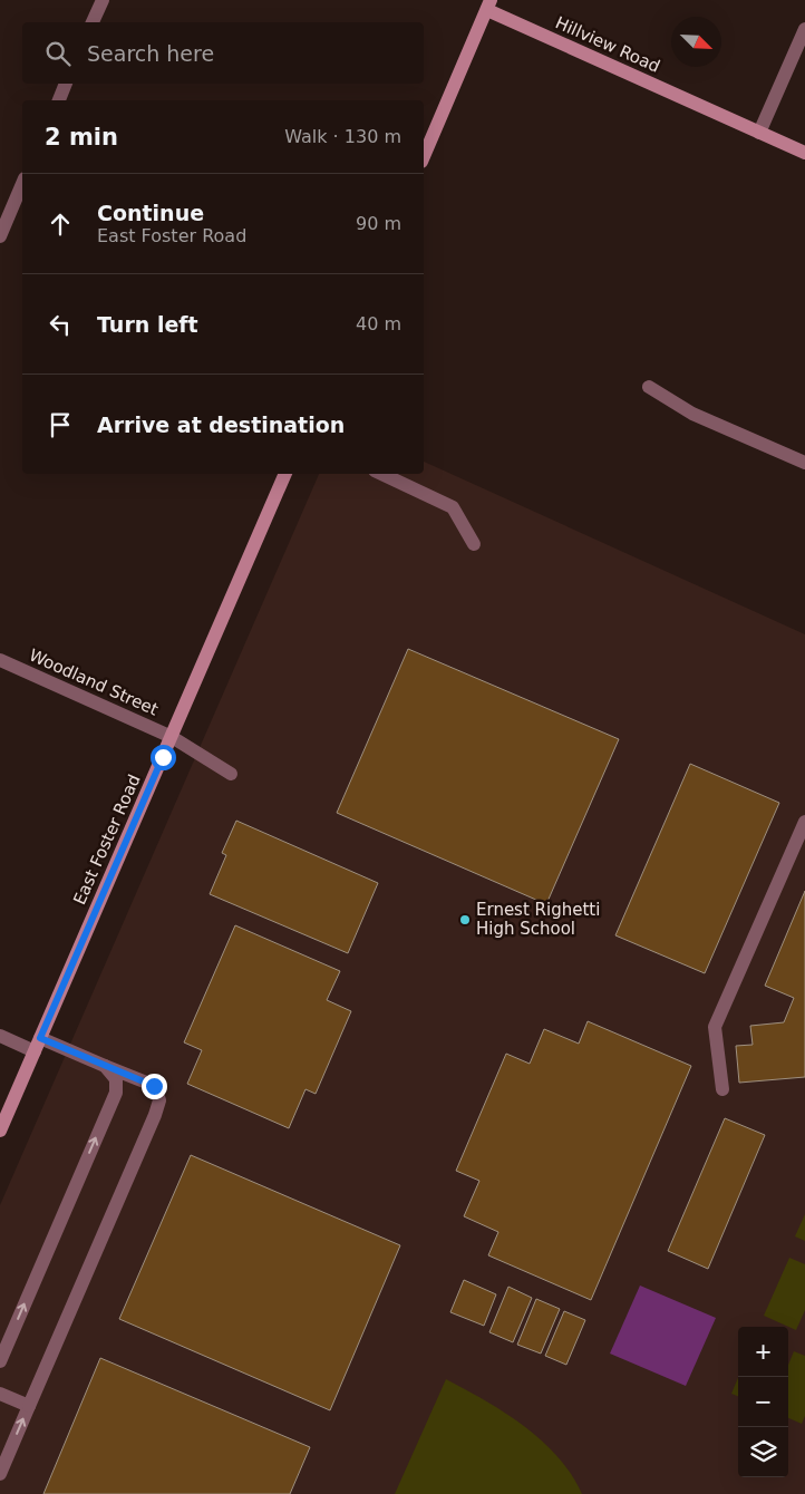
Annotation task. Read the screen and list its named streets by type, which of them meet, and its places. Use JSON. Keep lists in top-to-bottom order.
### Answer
{
  "streets": {
    "street": ["Hillview Road", "Woodland Street", "East Foster Road"]
  },
  "crossings": [
    ["Woodland Street", "East Foster Road"]
  ],
  "places": ["Ernest Righetti High School"],
  "north": "bottom right",
  "page": {
    "search": "Search here",
    "heading": ["2 min", "Walk · 130 m"],
    "list": [
      ["Continue", "East Foster Road", "90 m"],
      ["Turn left", "40 m"],
      "Arrive at destination"
    ],
    "map_buttons": ["+", "−"]
  }
}
